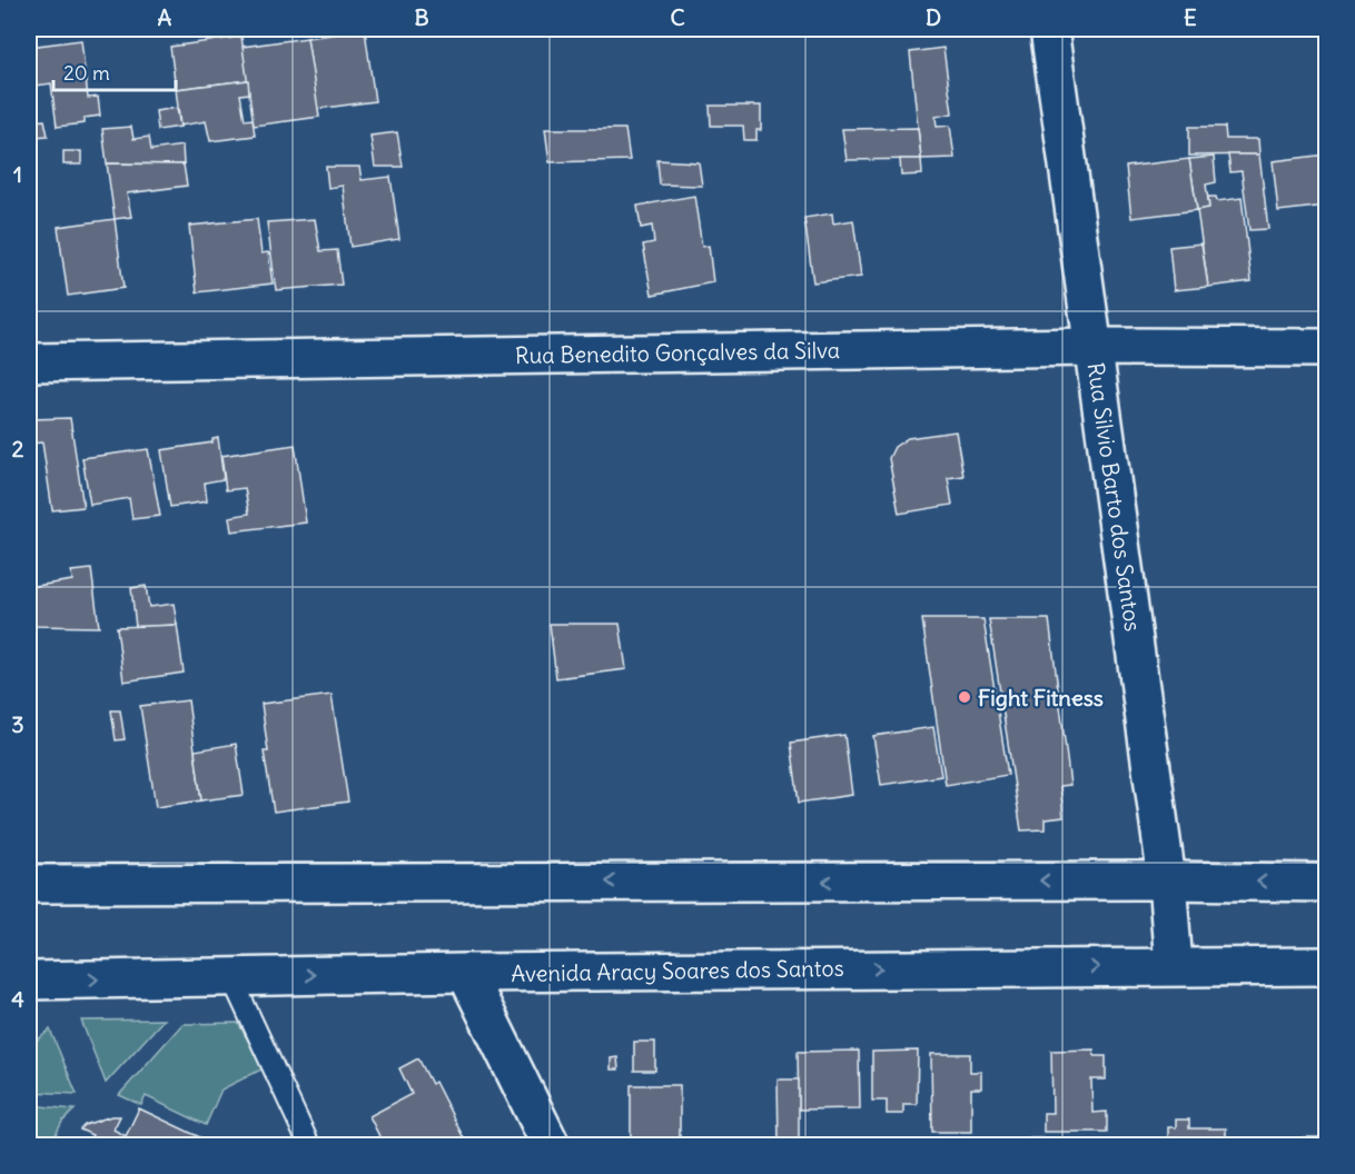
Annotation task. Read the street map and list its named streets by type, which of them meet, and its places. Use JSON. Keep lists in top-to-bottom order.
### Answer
{
  "streets": {
    "main road": ["Rua Benedito Gonçalves da Silva", "Rua Silvio Barto dos Santos", "Avenida Aracy Soares dos Santos"]
  },
  "crossings": [
    ["Rua Benedito Gonçalves da Silva", "Rua Silvio Barto dos Santos"],
    ["Rua Silvio Barto dos Santos", "Avenida Aracy Soares dos Santos"]
  ],
  "places": ["Fight Fitness"],
  "scale_bar": "20 m",
  "grid": {
    "columns": [
      "A",
      "B",
      "C",
      "D",
      "E"
    ],
    "rows": [
      "1",
      "2",
      "3",
      "4"
    ]
  }
}
